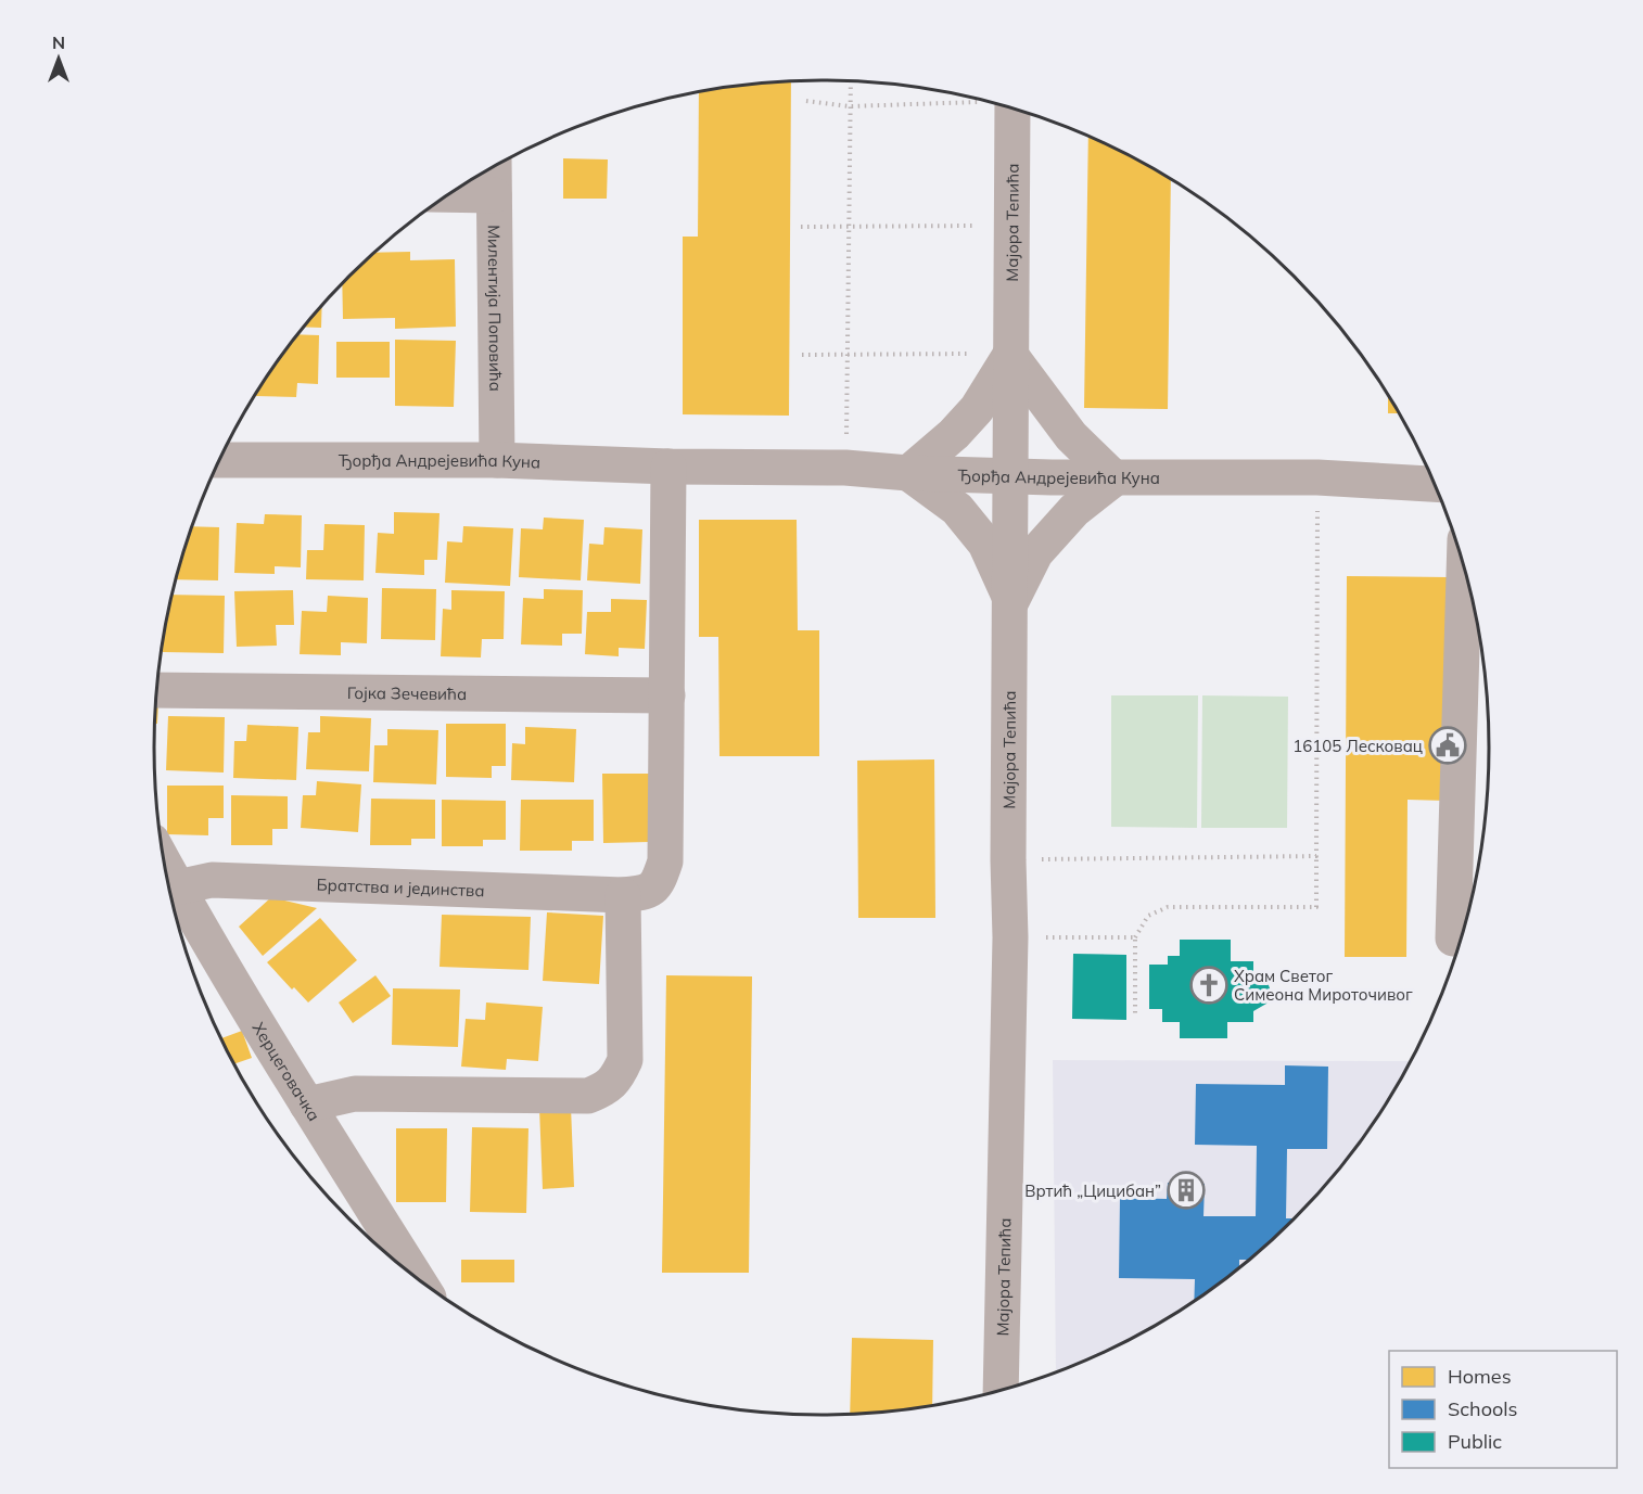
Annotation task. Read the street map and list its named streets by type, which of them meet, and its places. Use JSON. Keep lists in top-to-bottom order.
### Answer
{
  "streets": {
    "street": [
      "Мајора Тепића",
      "Милентија Поповића",
      "Ђорђа Андрејевића Куна",
      "Гојка Зечевића",
      "Братства и јединства",
      "Херцеговачка"
    ]
  },
  "crossings": [
    ["Мајора Тепића", "Ђорђа Андрејевића Куна"],
    ["Милентија Поповића", "Ђорђа Андрејевића Куна"],
    ["Братства и јединства", "Херцеговачка"]
  ],
  "places": {
    "public building": ["16105 Лесковац"],
    "church": ["Храм Светог Симеона Мироточивог"],
    "building": ["Вртић „Цицибан”"]
  },
  "legend": ["Homes", "Schools", "Public"],
  "north": "top"
}
